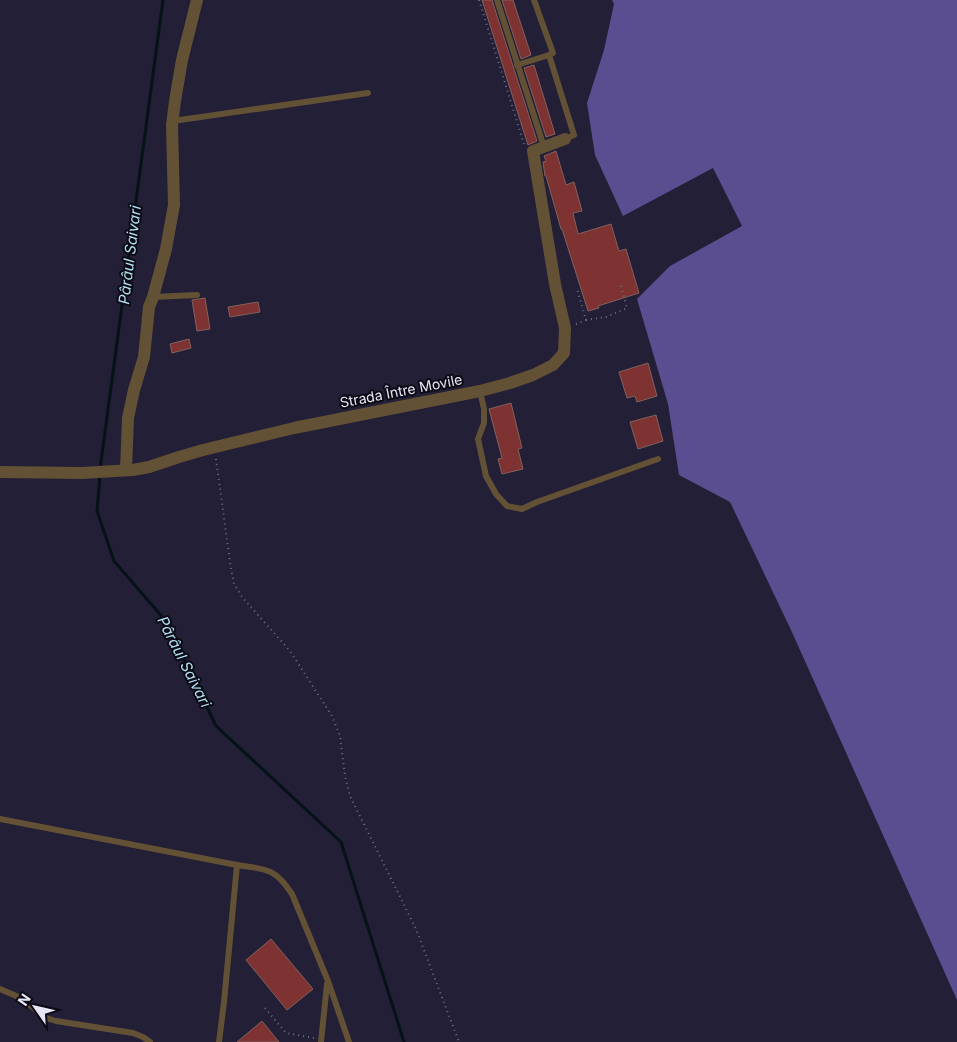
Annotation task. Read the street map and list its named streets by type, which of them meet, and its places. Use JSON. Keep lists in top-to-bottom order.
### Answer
{
  "streets": {
    "street": ["Strada Între Movile"]
  },
  "water": ["Pârâul Saivari"],
  "north": "top left"
}
